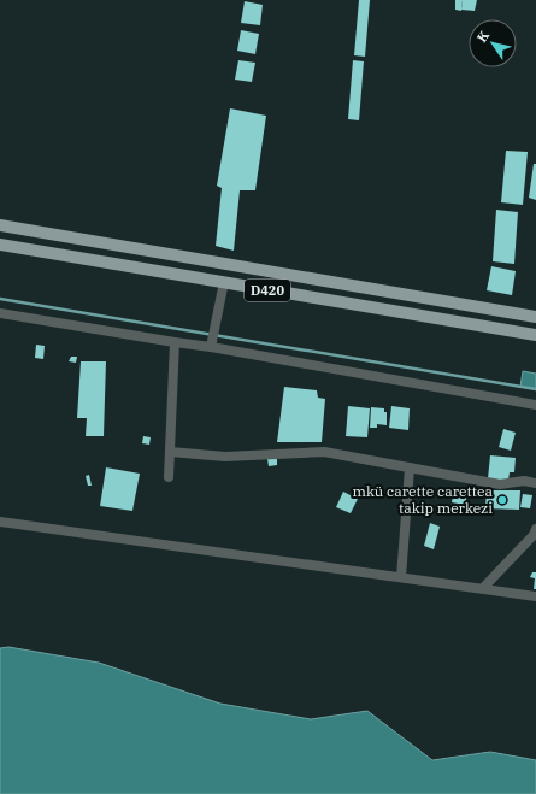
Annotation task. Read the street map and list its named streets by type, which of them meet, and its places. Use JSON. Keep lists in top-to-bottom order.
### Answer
{
  "streets": {
    "main road": ["D420"]
  },
  "places": ["mkü carette carettea takip merkezi"],
  "north": "top left"
}
